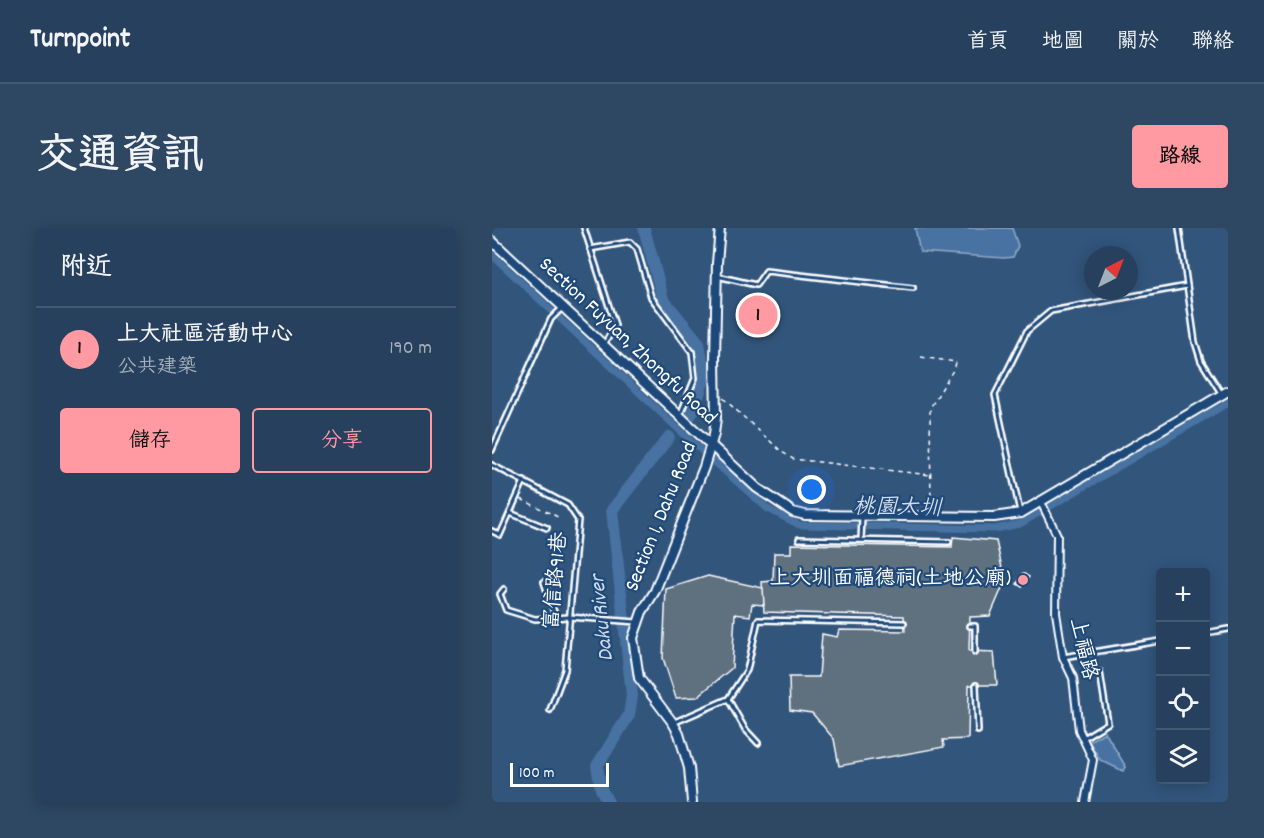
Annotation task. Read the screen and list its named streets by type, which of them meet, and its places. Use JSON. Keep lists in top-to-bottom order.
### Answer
{
  "streets": {
    "street": ["Section Fuyuan, Zhongfu Road", "Section 1, Dahu Road", "上福路"],
    "lane": ["富信路91巷"]
  },
  "crossings": [
    ["Section Fuyuan, Zhongfu Road", "Section 1, Dahu Road"],
    ["Section Fuyuan, Zhongfu Road", "上福路"]
  ],
  "water": ["桃園大圳", "Daku River"],
  "places": ["上大圳面福德祠(土地公廟)"],
  "scale_bar": "100 m",
  "north": "top right",
  "page": {
    "header": "Turnpoint",
    "nav": [
      "首頁",
      "地圖",
      "關於",
      "聯絡"
    ],
    "title": "交通資訊",
    "buttons": [
      "路線",
      ["儲存", "分享"]
    ],
    "heading": "附近",
    "pins": "1",
    "list": [
      {
        "mark": "1",
        "name": "上大社區活動中心",
        "note": "公共建築",
        "value": "190 m"
      }
    ],
    "map_buttons": ["+", "−"],
    "scale": "100 m"
  }
}
